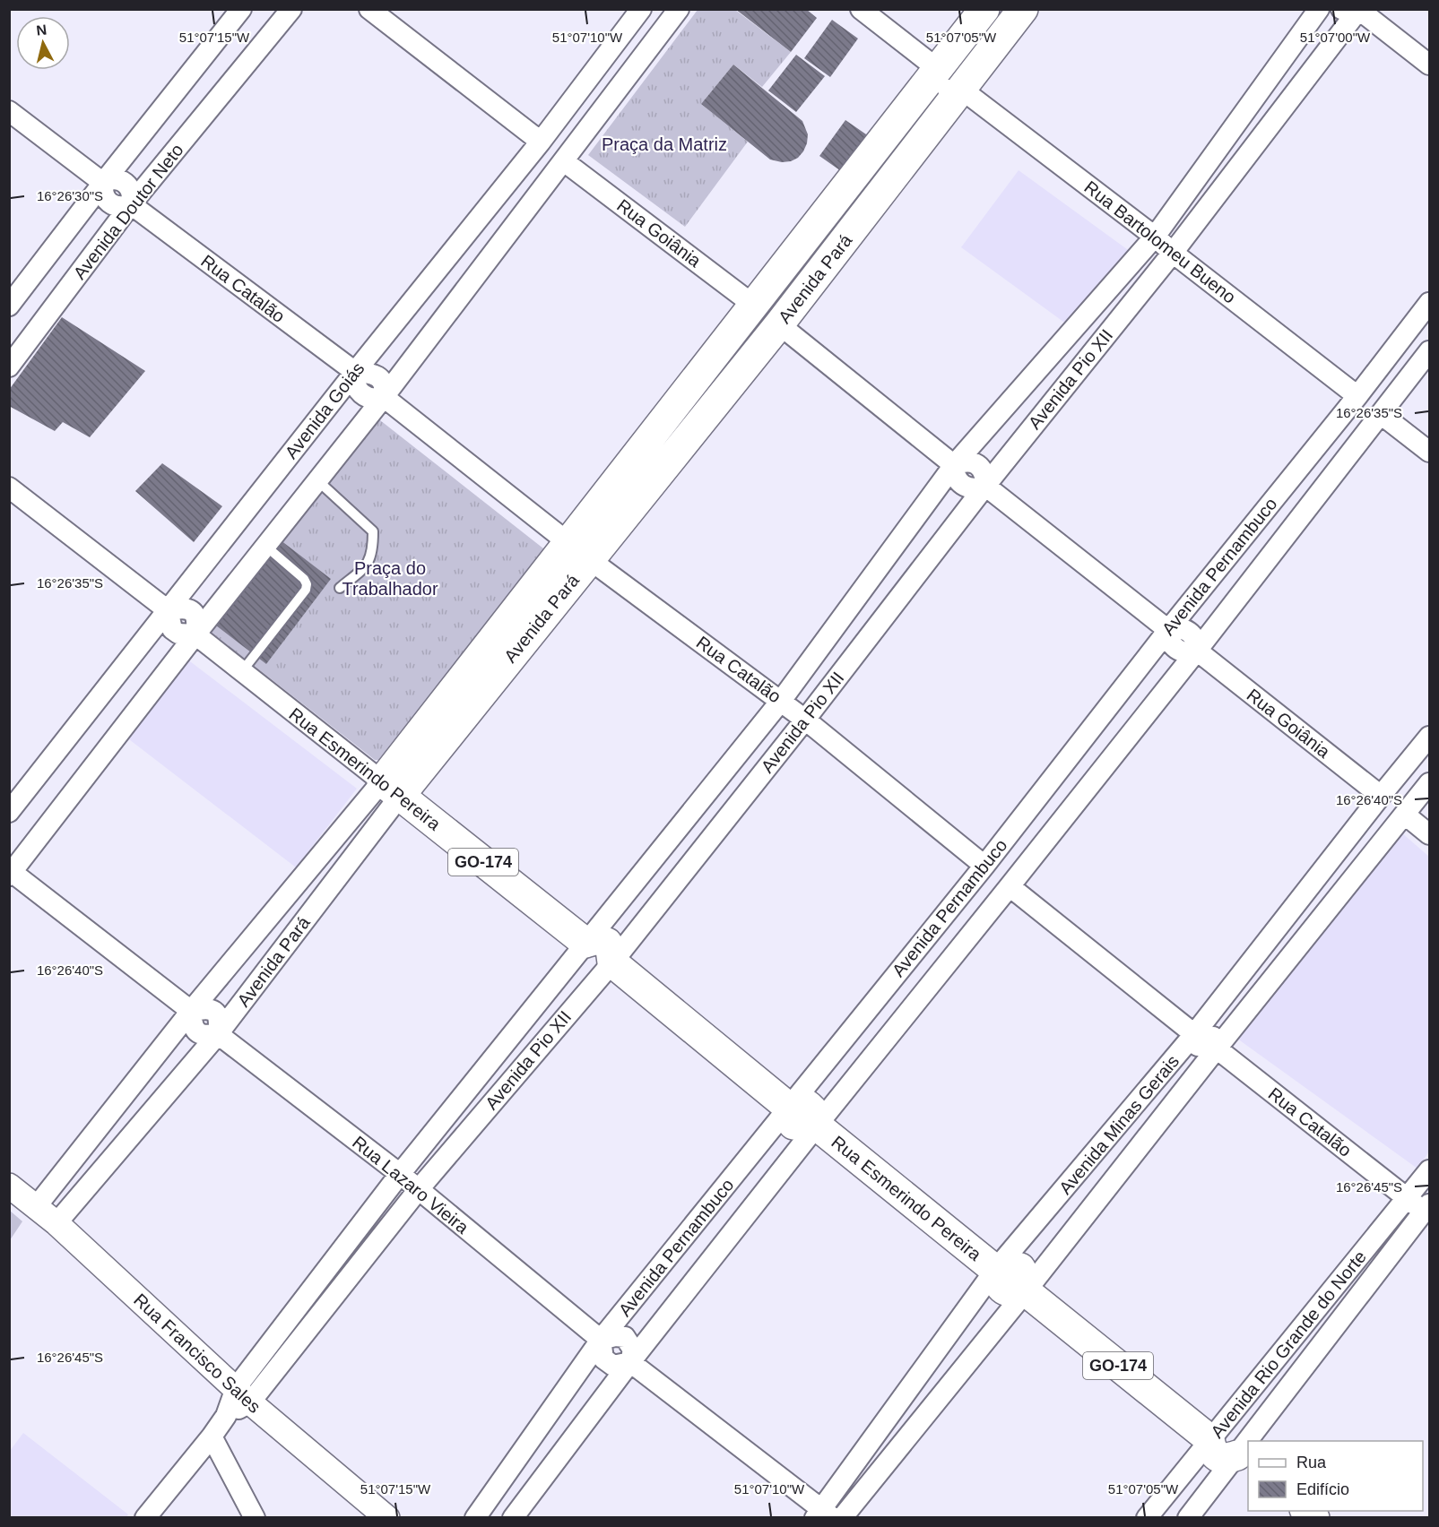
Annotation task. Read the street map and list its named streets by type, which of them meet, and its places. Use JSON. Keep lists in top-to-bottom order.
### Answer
{
  "streets": {
    "main road": ["Avenida Pará", "Rua Esmerindo Pereira", "GO-174"],
    "street": [
      "Avenida Doutor Neto",
      "Rua Goiânia",
      "Rua Bartolomeu Bueno",
      "Rua Catalão",
      "Avenida Pio XII",
      "Avenida Goiás",
      "Avenida Pernambuco",
      "Avenida Minas Gerais",
      "Rua Lazaro Vieira",
      "Avenida Rio Grande do Norte",
      "Rua Francisco Sales"
    ]
  },
  "crossings": [
    ["Avenida Doutor Neto", "Rua Catalão"],
    ["Rua Goiânia", "Avenida Pará"],
    ["Rua Goiânia", "Avenida Pio XII"],
    ["Rua Goiânia", "Avenida Pernambuco"],
    ["Rua Goiânia", "Avenida Minas Gerais"],
    ["Rua Bartolomeu Bueno", "Avenida Pará"],
    ["Rua Bartolomeu Bueno", "Avenida Pio XII"],
    ["Rua Bartolomeu Bueno", "Avenida Pernambuco"],
    ["Avenida Pará", "Rua Catalão"],
    ["Avenida Pará", "Rua Esmerindo Pereira"],
    ["Avenida Pará", "Rua Lazaro Vieira"],
    ["Avenida Pará", "Rua Francisco Sales"],
    ["Rua Catalão", "Avenida Pio XII"],
    ["Rua Catalão", "Avenida Goiás"],
    ["Rua Catalão", "Avenida Pernambuco"],
    ["Rua Catalão", "Avenida Minas Gerais"],
    ["Rua Catalão", "Avenida Rio Grande do Norte"],
    ["Avenida Pio XII", "Rua Esmerindo Pereira"],
    ["Avenida Pio XII", "Rua Lazaro Vieira"],
    ["Avenida Pio XII", "Rua Francisco Sales"],
    ["Avenida Pernambuco", "Rua Esmerindo Pereira"],
    ["Avenida Pernambuco", "Rua Lazaro Vieira"],
    ["Rua Esmerindo Pereira", "GO-174"],
    ["Rua Esmerindo Pereira", "Avenida Minas Gerais"],
    ["GO-174", "Avenida Minas Gerais"],
    ["GO-174", "Avenida Rio Grande do Norte"]
  ],
  "parks": ["Praça da Matriz", "Praça do Trabalhador"],
  "legend": ["Rua", "Edifício"],
  "north": "top",
  "coordinates": [
    "51°07'15\"W",
    "51°07'10\"W",
    "51°07'05\"W",
    "51°07'00\"W",
    "16°26'30\"S",
    "16°26'35\"S",
    "16°26'40\"S",
    "16°26'45\"S"
  ]
}
